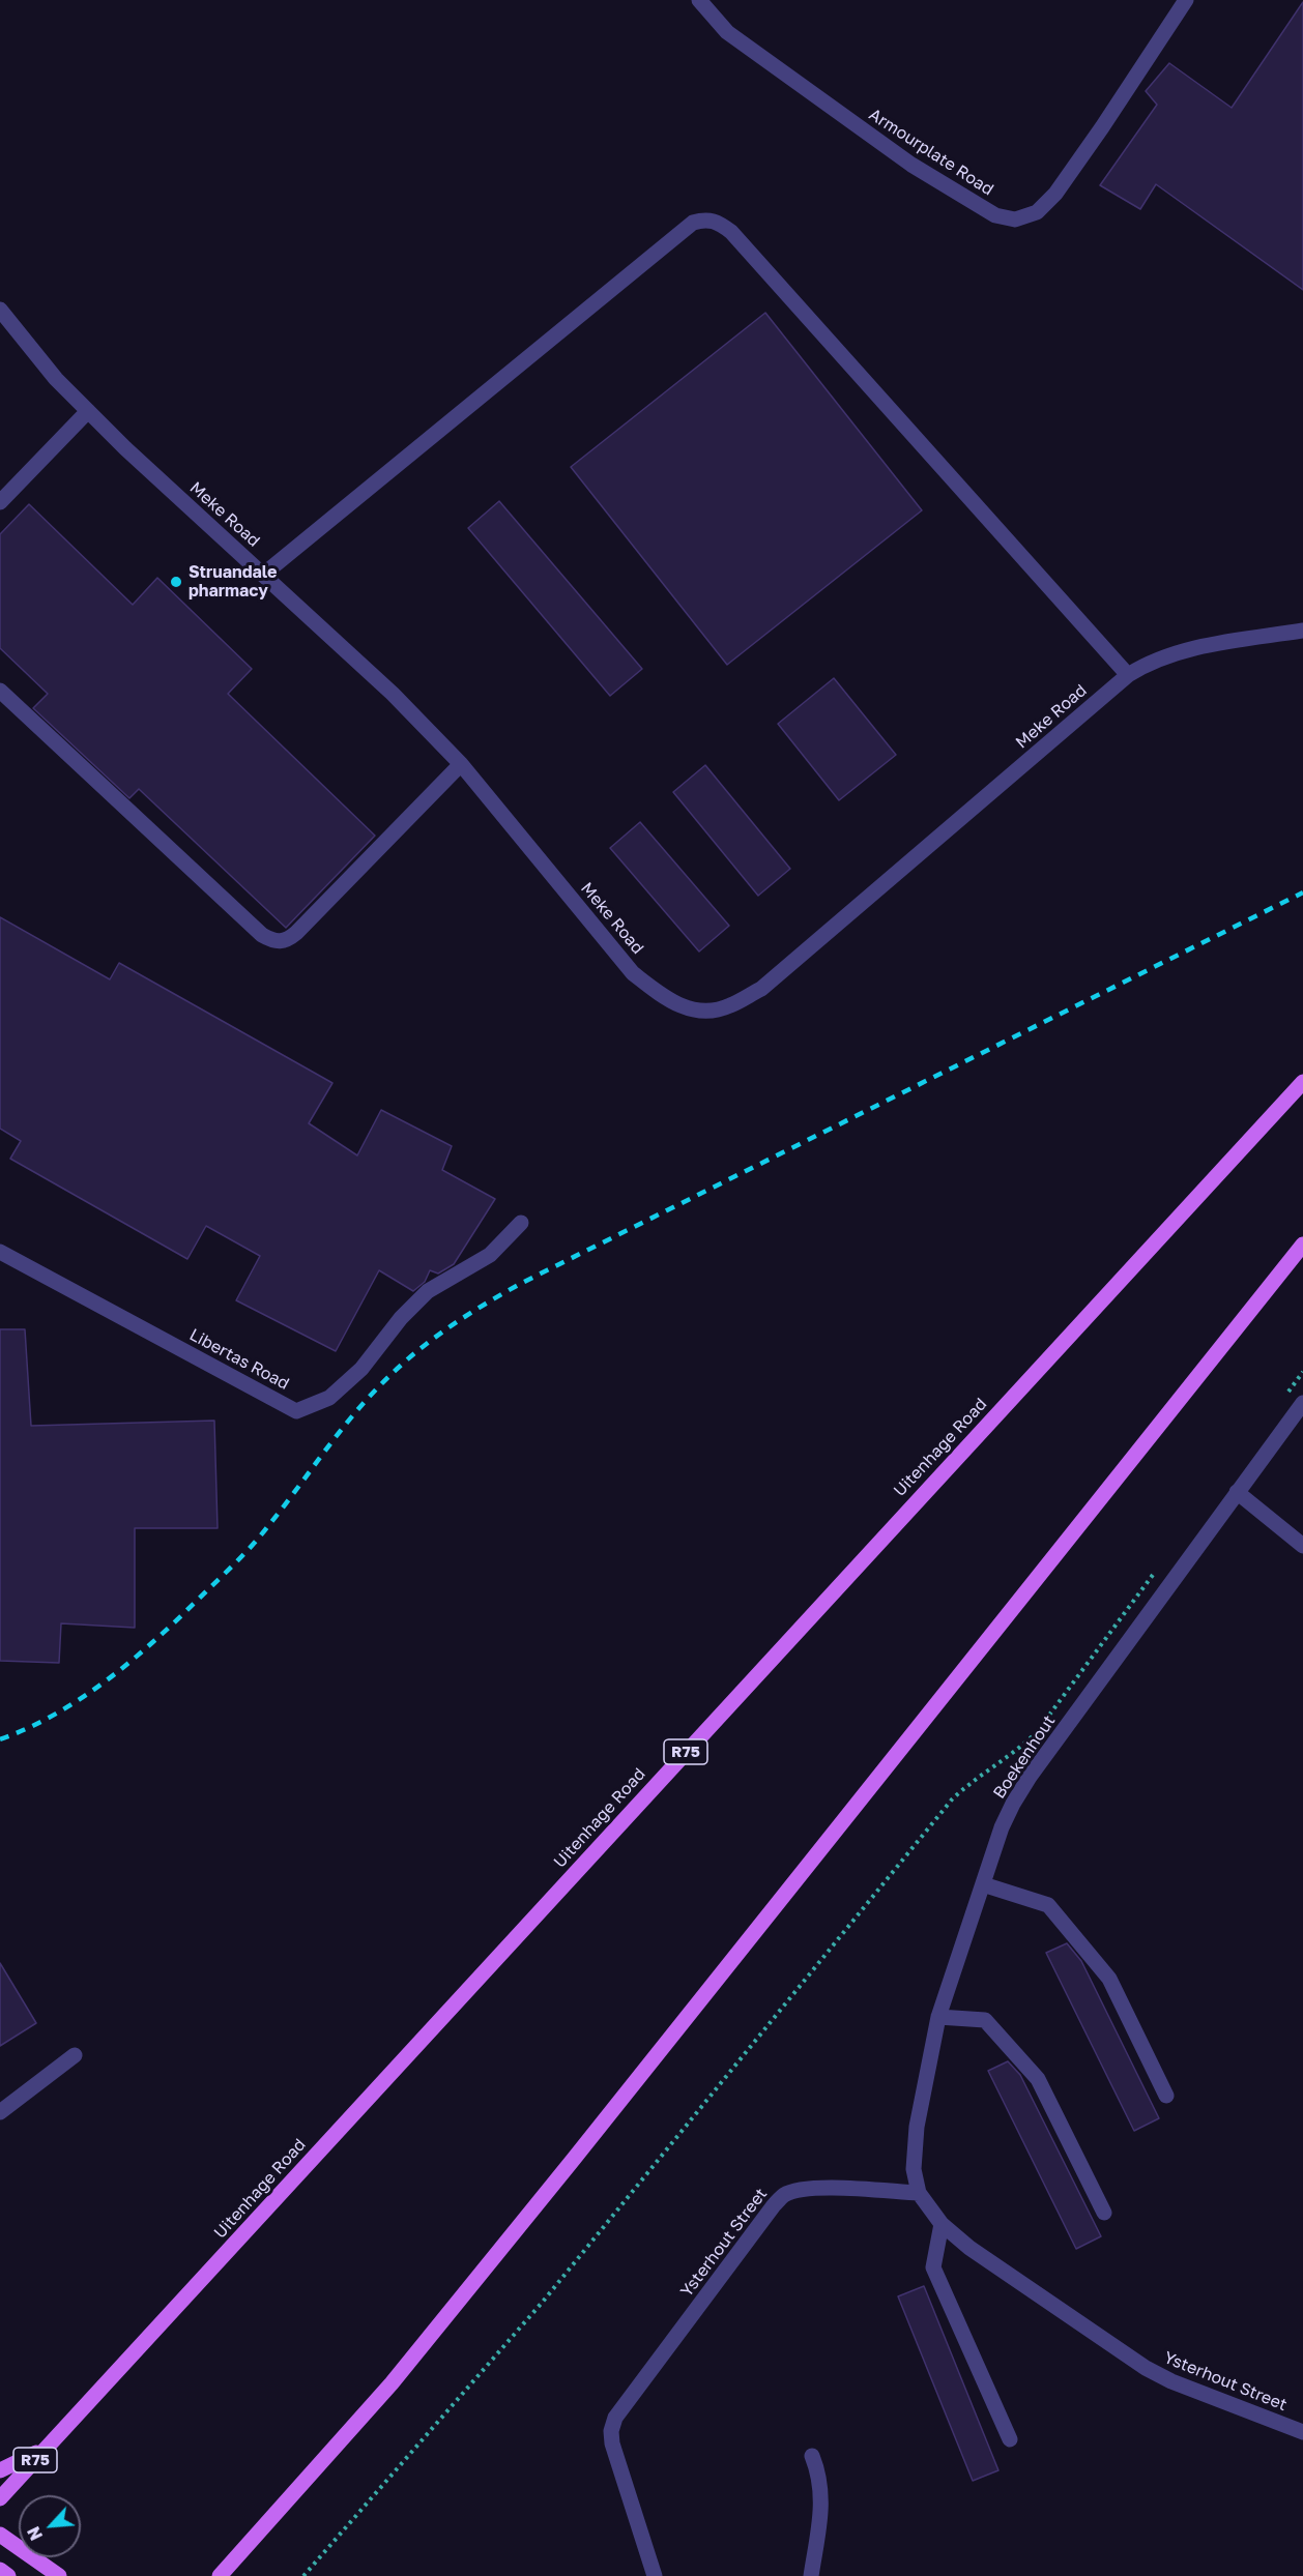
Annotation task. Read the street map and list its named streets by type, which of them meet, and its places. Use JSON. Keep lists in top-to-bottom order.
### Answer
{
  "streets": {
    "main road": ["Uitenhage Road", "R75"],
    "street": [
      "Armourplate Road",
      "Meke Road",
      "Libertas Road",
      "Boekenhout",
      "Ysterhout Street"
    ]
  },
  "crossings": [
    ["Boekenhout", "Ysterhout Street"]
  ],
  "places": ["Struandale pharmacy"],
  "north": "bottom left"
}
